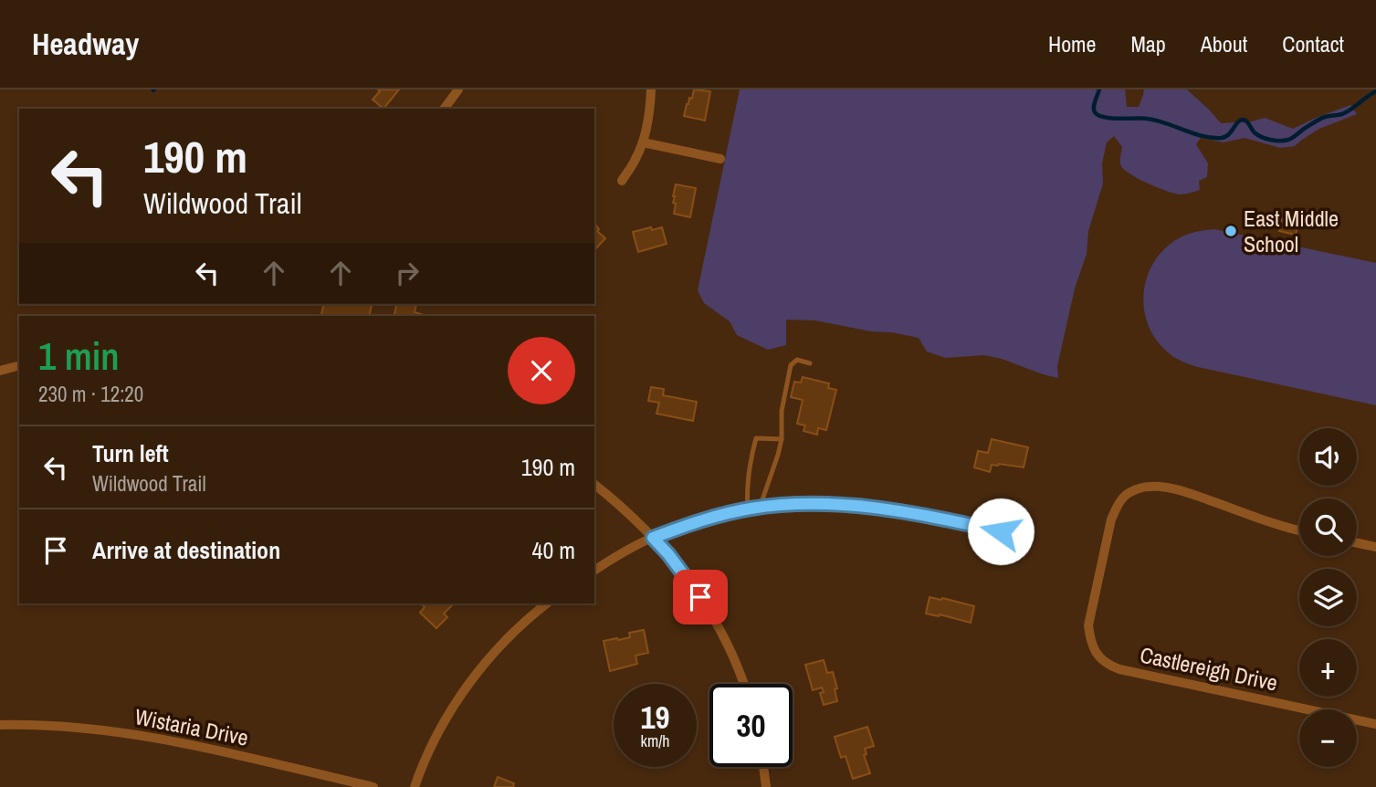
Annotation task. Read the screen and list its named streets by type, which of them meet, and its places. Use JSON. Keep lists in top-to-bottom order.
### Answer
{
  "streets": {
    "street": ["Castlereigh Drive", "Wistaria Drive"]
  },
  "places": ["East Middle School"],
  "page": {
    "header": "Headway",
    "nav": [
      "Home",
      "Map",
      "About",
      "Contact"
    ],
    "turn": ["190 m", "Wildwood Trail"],
    "heading": ["1 min", "230 m · 12:20"],
    "list": [
      {
        "name": "Turn left",
        "note": "Wildwood Trail",
        "value": "190 m"
      },
      {
        "name": "Arrive at destination",
        "value": "40 m"
      }
    ],
    "map_buttons": ["+", "−"],
    "speed": "19 km/h",
    "limit": "30"
  }
}
